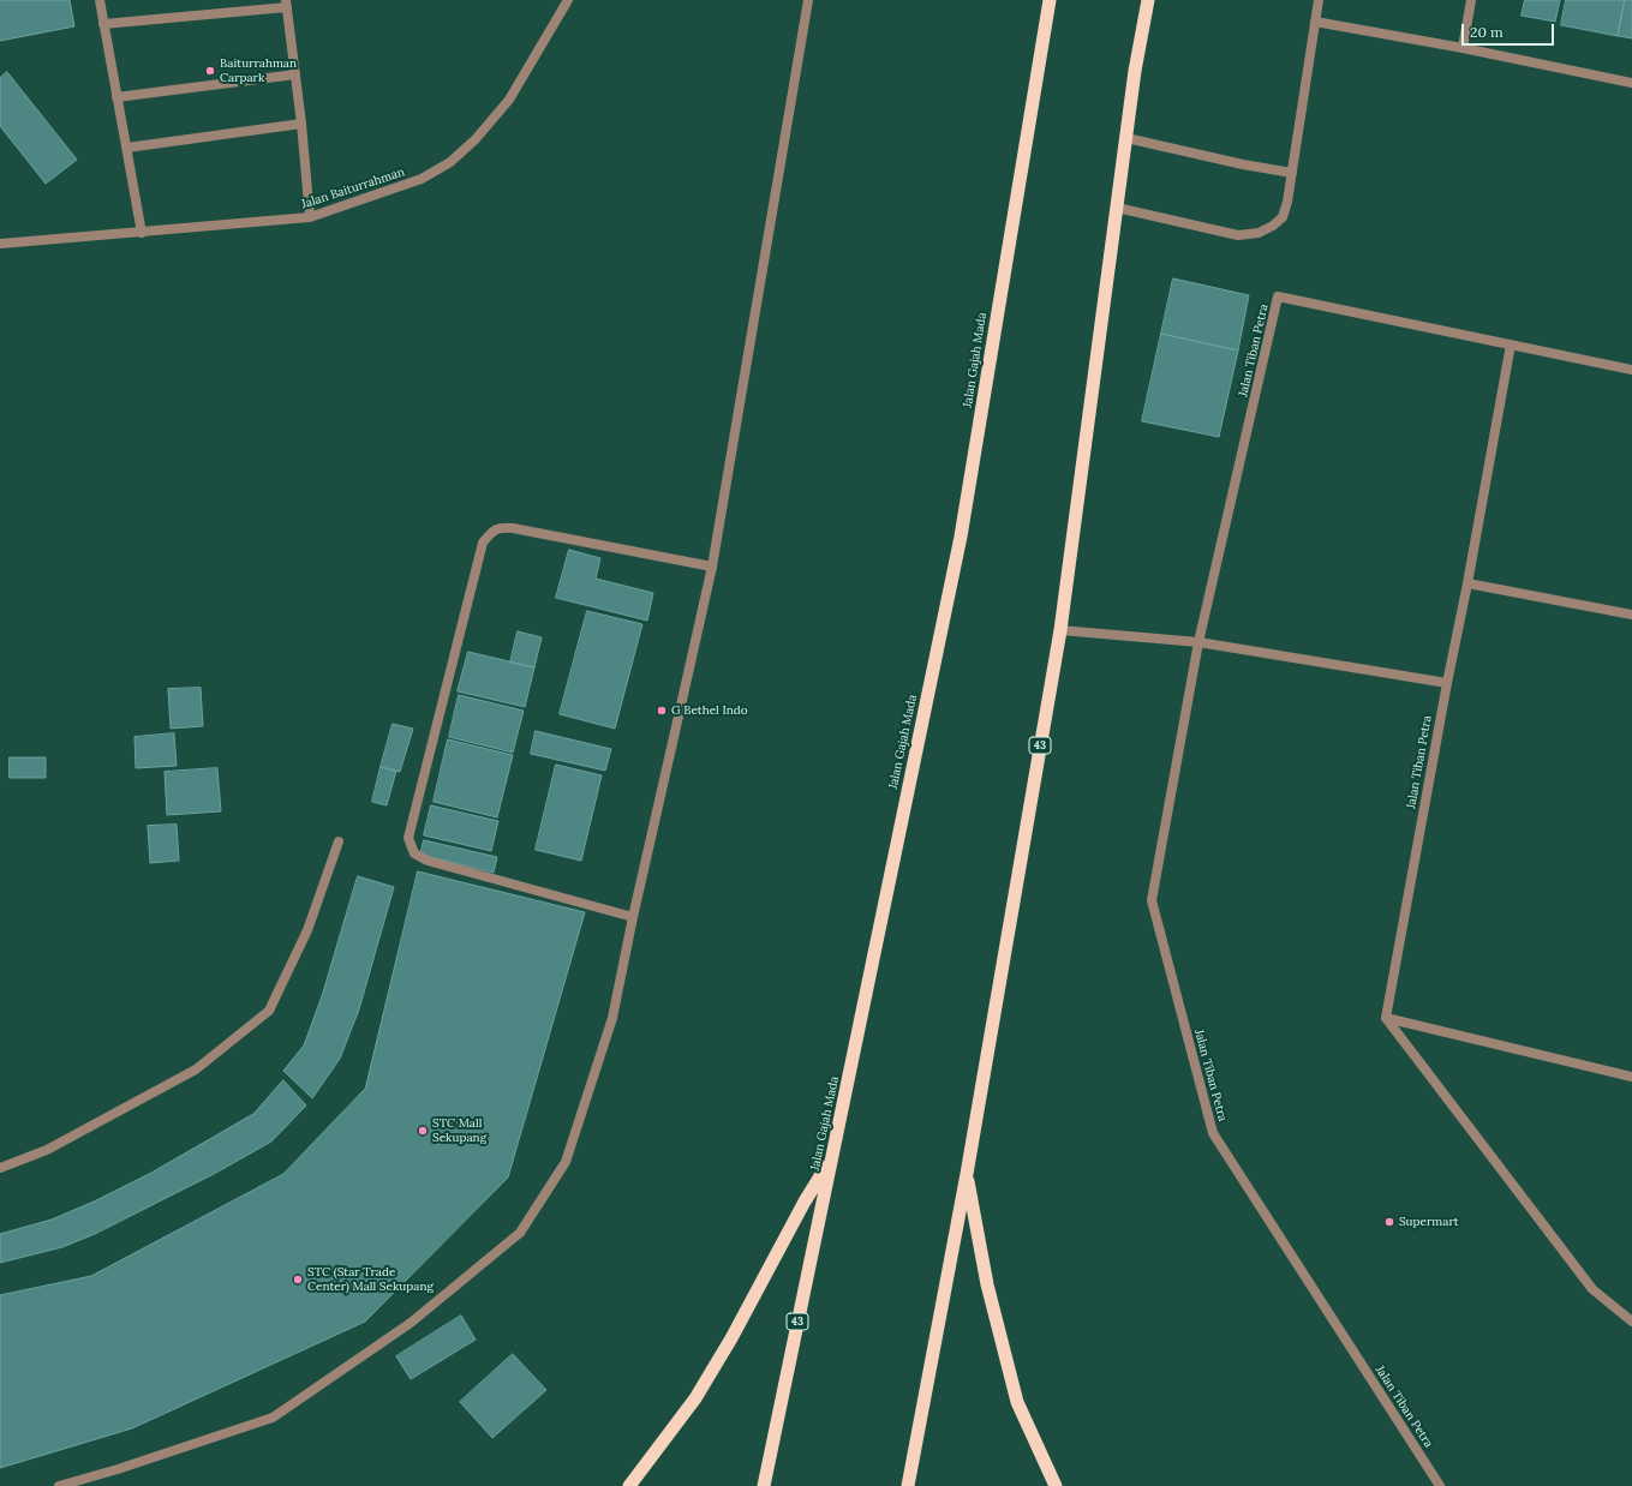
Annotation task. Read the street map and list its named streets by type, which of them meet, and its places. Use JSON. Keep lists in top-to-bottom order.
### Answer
{
  "streets": {
    "highway": ["Jalan Gajah Mada", "43"],
    "street": ["Jalan Baiturrahman", "Jalan Tiban Petra"]
  },
  "places": [
    "Baiturrahman Carpark",
    "G Bethel Indo",
    "STC Mall Sekupang",
    "Supermart",
    "STC (Star Trade Center) Mall Sekupang"
  ],
  "scale_bar": "20 m"
}
